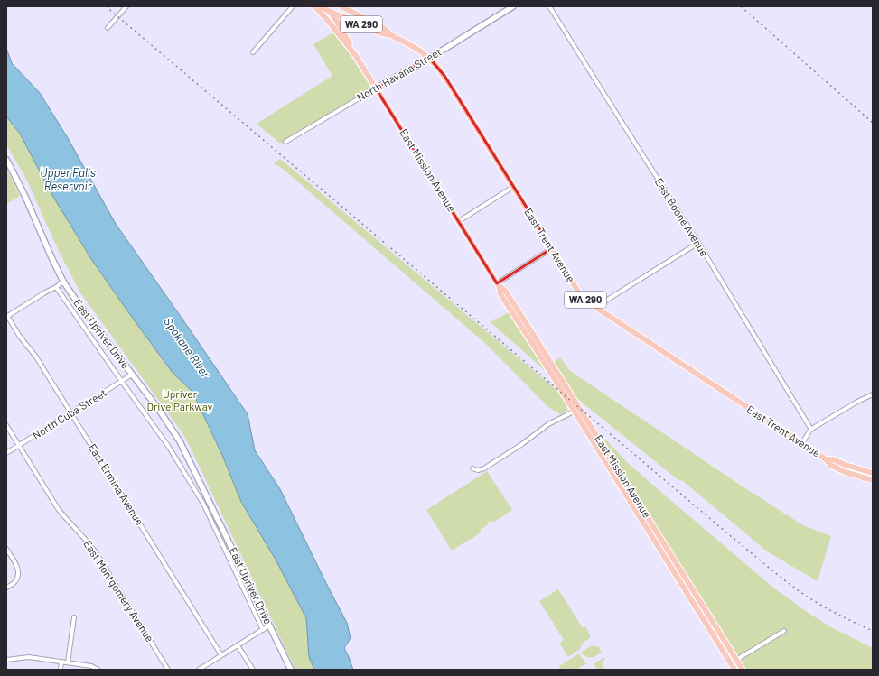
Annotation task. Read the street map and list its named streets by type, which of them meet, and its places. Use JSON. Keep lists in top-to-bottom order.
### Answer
{
  "streets": {
    "main road": ["WA 290", "East Mission Avenue", "East Trent Avenue"],
    "street": [
      "North Havana Street",
      "East Boone Avenue",
      "East Upriver Drive",
      "North Cuba Street",
      "East Ermina Avenue",
      "East Montgomery Avenue"
    ]
  },
  "crossings": [
    ["North Havana Street", "East Mission Avenue"],
    ["North Havana Street", "East Trent Avenue"],
    ["East Mission Avenue", "East Trent Avenue"],
    ["East Upriver Drive", "North Cuba Street"],
    ["North Cuba Street", "East Ermina Avenue"],
    ["North Cuba Street", "East Montgomery Avenue"]
  ],
  "water": ["Upper Falls Reservoir", "Spokane River"],
  "parks": ["Upriver Drive Parkway"]
}
